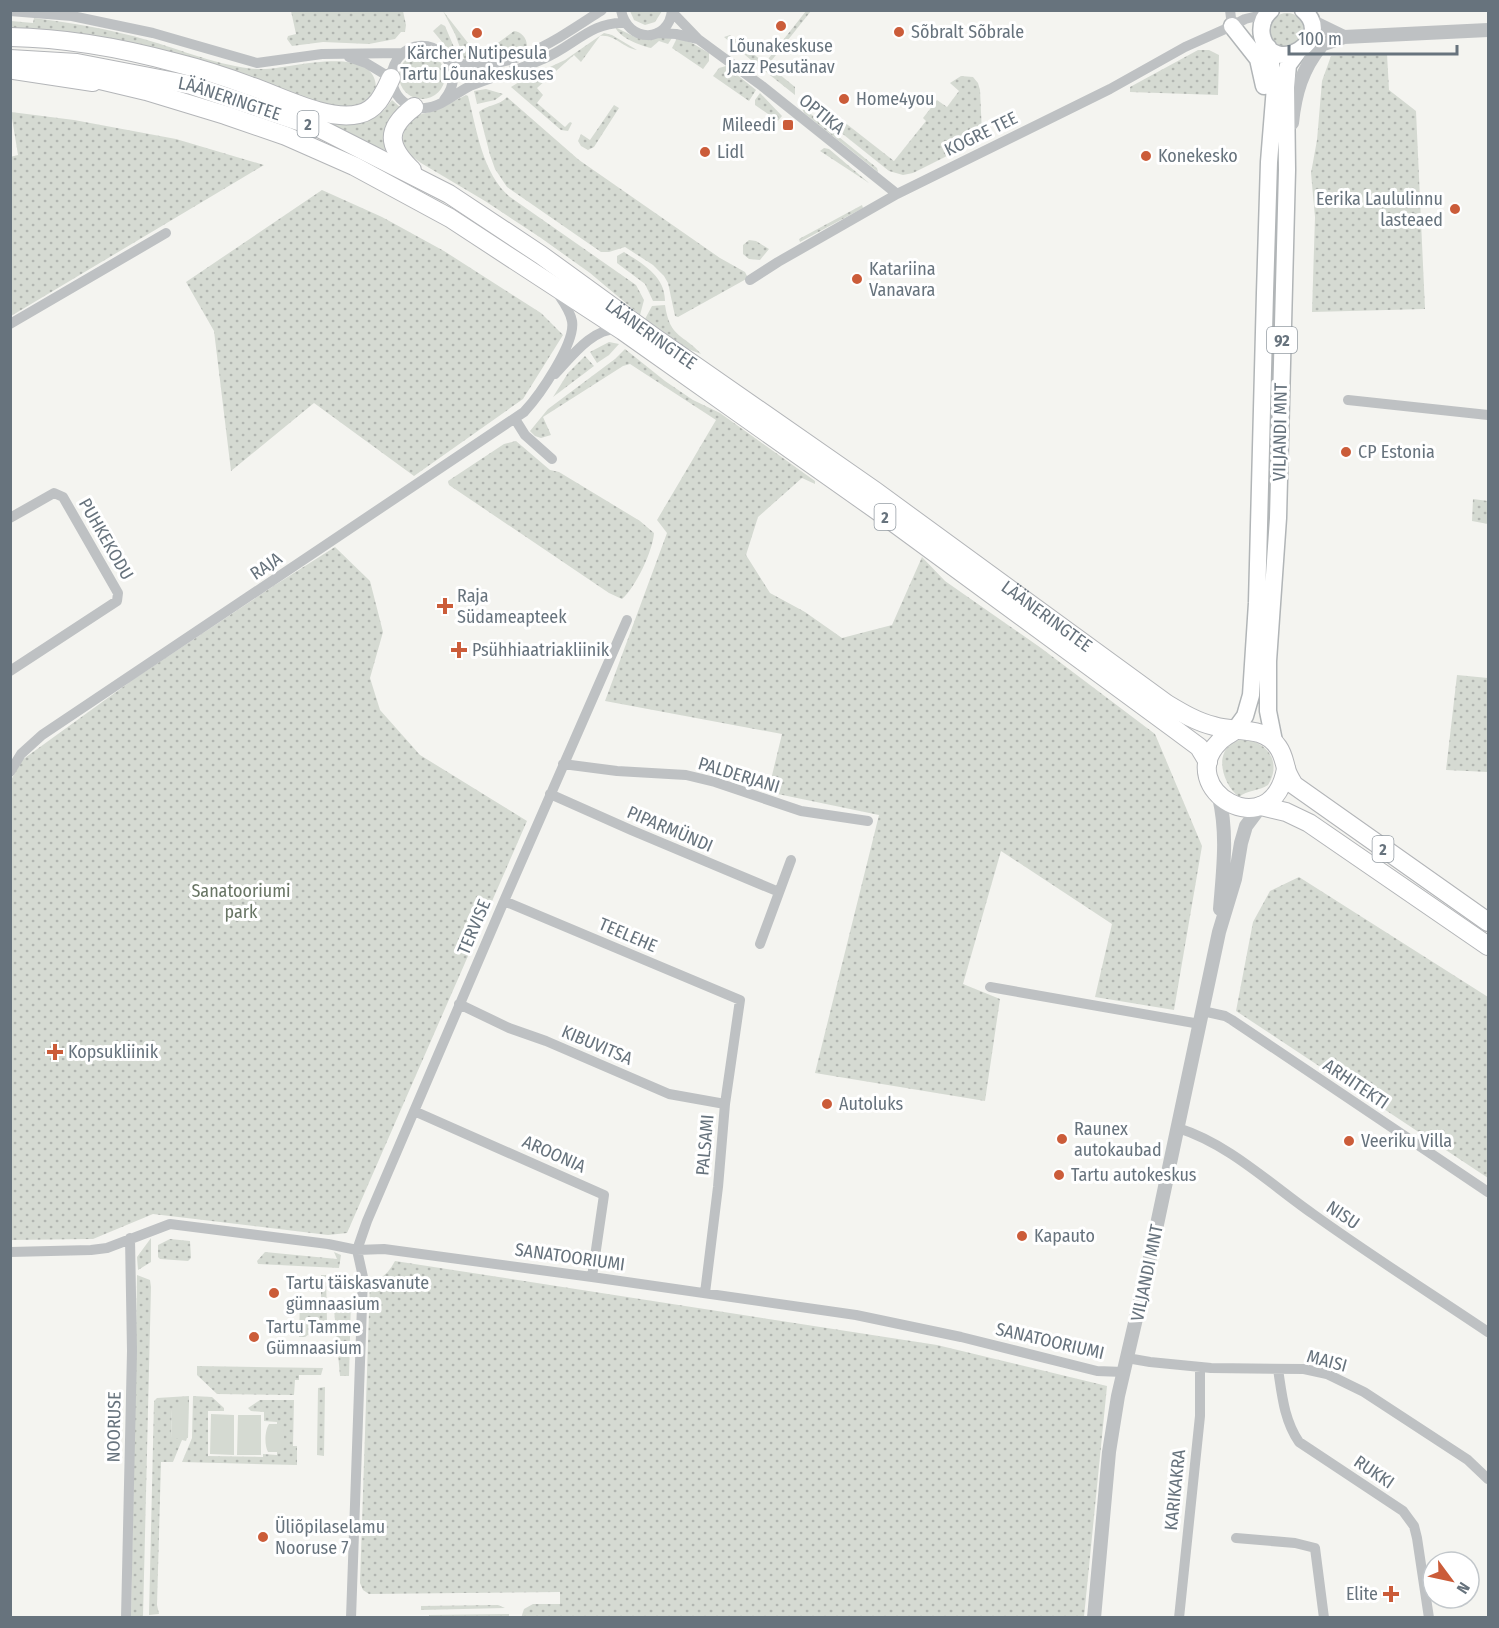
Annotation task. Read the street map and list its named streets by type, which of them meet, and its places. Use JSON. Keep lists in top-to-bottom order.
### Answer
{
  "streets": {
    "highway": ["LÄÄNERINGTEE", "2"],
    "main road": ["92", "VILJANDI MNT"],
    "street": [
      "OPTIKA",
      "KOGRE TEE",
      "PUHKEKODU",
      "RAJA",
      "PALDERJANI",
      "PIPARMÜNDI",
      "TERVISE",
      "TEELEHE",
      "KIBUVITSA",
      "ARHITEKTI",
      "PALSAMI",
      "AROONIA",
      "NISU",
      "SANATOORIUMI",
      "MAISI",
      "NOORUSE",
      "RUKKI",
      "KARIKAKRA"
    ]
  },
  "crossings": [
    ["LÄÄNERINGTEE", "2"],
    ["LÄÄNERINGTEE", "VILJANDI MNT"],
    ["LÄÄNERINGTEE", "RAJA"],
    ["OPTIKA", "KOGRE TEE"],
    ["2", "VILJANDI MNT"],
    ["KOGRE TEE", "VILJANDI MNT"],
    ["VILJANDI MNT", "ARHITEKTI"],
    ["VILJANDI MNT", "NISU"],
    ["VILJANDI MNT", "SANATOORIUMI"],
    ["VILJANDI MNT", "MAISI"],
    ["PALDERJANI", "TERVISE"],
    ["PIPARMÜNDI", "TERVISE"],
    ["TERVISE", "TEELEHE"],
    ["TERVISE", "KIBUVITSA"],
    ["TERVISE", "AROONIA"],
    ["TERVISE", "SANATOORIUMI"],
    ["TEELEHE", "PALSAMI"],
    ["KIBUVITSA", "PALSAMI"],
    ["PALSAMI", "SANATOORIUMI"],
    ["AROONIA", "SANATOORIUMI"],
    ["SANATOORIUMI", "NOORUSE"],
    ["MAISI", "RUKKI"],
    ["MAISI", "KARIKAKRA"]
  ],
  "parks": ["Sanatooriumi park"],
  "places": {
    "other": [
      "Lõunakeskuse Jazz Pesutänav",
      "Sõbralt Sõbrale",
      "Kärcher Nutipesula Tartu Lõunakeskuses",
      "Home4you",
      "Lidl",
      "Konekesko",
      "Eerika Laululinnu lasteaed",
      "Katariina Vanavara",
      "CP Estonia",
      "Autoluks",
      "Raunex autokaubad",
      "Veeriku Villa",
      "Tartu autokeskus",
      "Kapauto",
      "Tartu täiskasvanute gümnaasium",
      "Tartu Tamme Gümnaasium",
      "Üliõpilaselamu Nooruse 7"
    ],
    "transit": ["Mileedi"],
    "health": [
      "Raja Südameapteek",
      "Psühhiaatriakliinik",
      "Kopsukliinik",
      "Elite"
    ]
  },
  "scale_bar": "100 m",
  "north": "bottom right"
}
